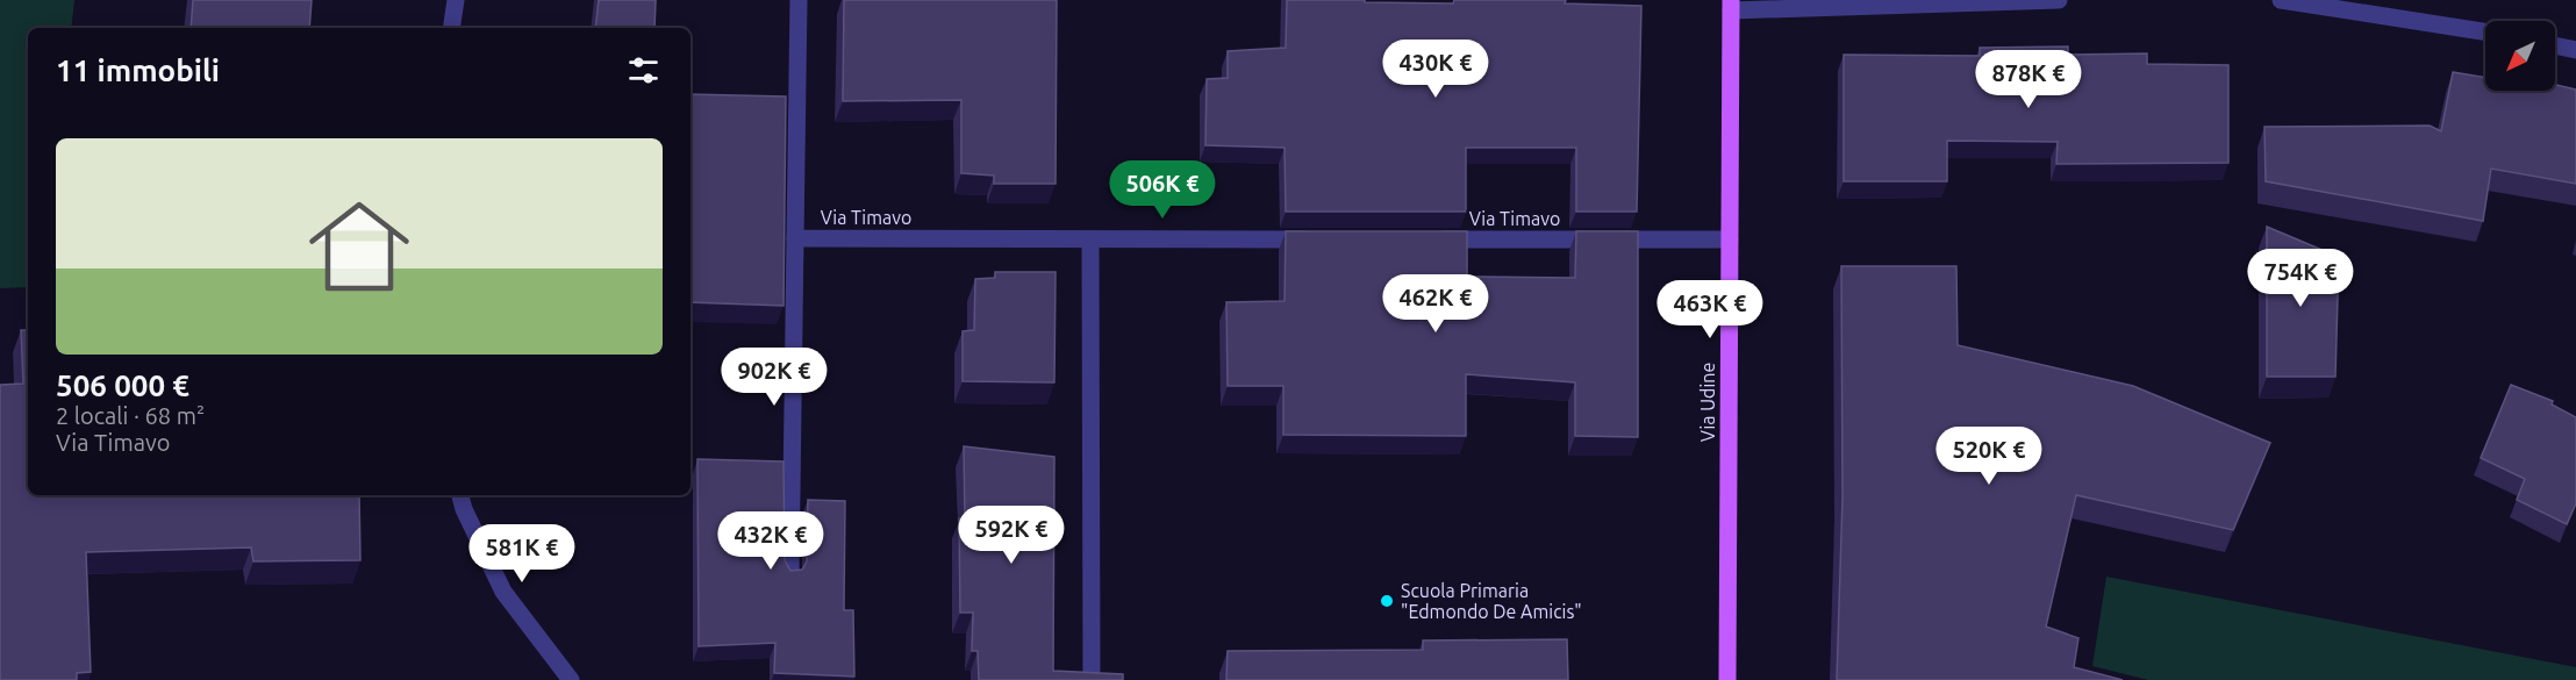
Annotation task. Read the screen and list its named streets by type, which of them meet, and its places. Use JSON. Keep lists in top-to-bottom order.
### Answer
{
  "streets": {
    "main road": ["Via Udine"],
    "street": ["Via Timavo"]
  },
  "crossings": [
    ["Via Timavo", "Via Udine"]
  ],
  "places": ["Scuola Primaria \"Edmondo De Amicis\""],
  "north": "bottom left",
  "page": {
    "heading": "11 immobili",
    "price": [
      "430K €",
      "878K €",
      "506K €",
      "754K €",
      "462K €",
      "463K €",
      "902K €",
      "520K €",
      "592K €",
      "432K €",
      "581K €"
    ],
    "list": [
      {
        "name": "506 000 €",
        "note": "2 locali · 68 m² · Via Timavo"
      }
    ]
  }
}
